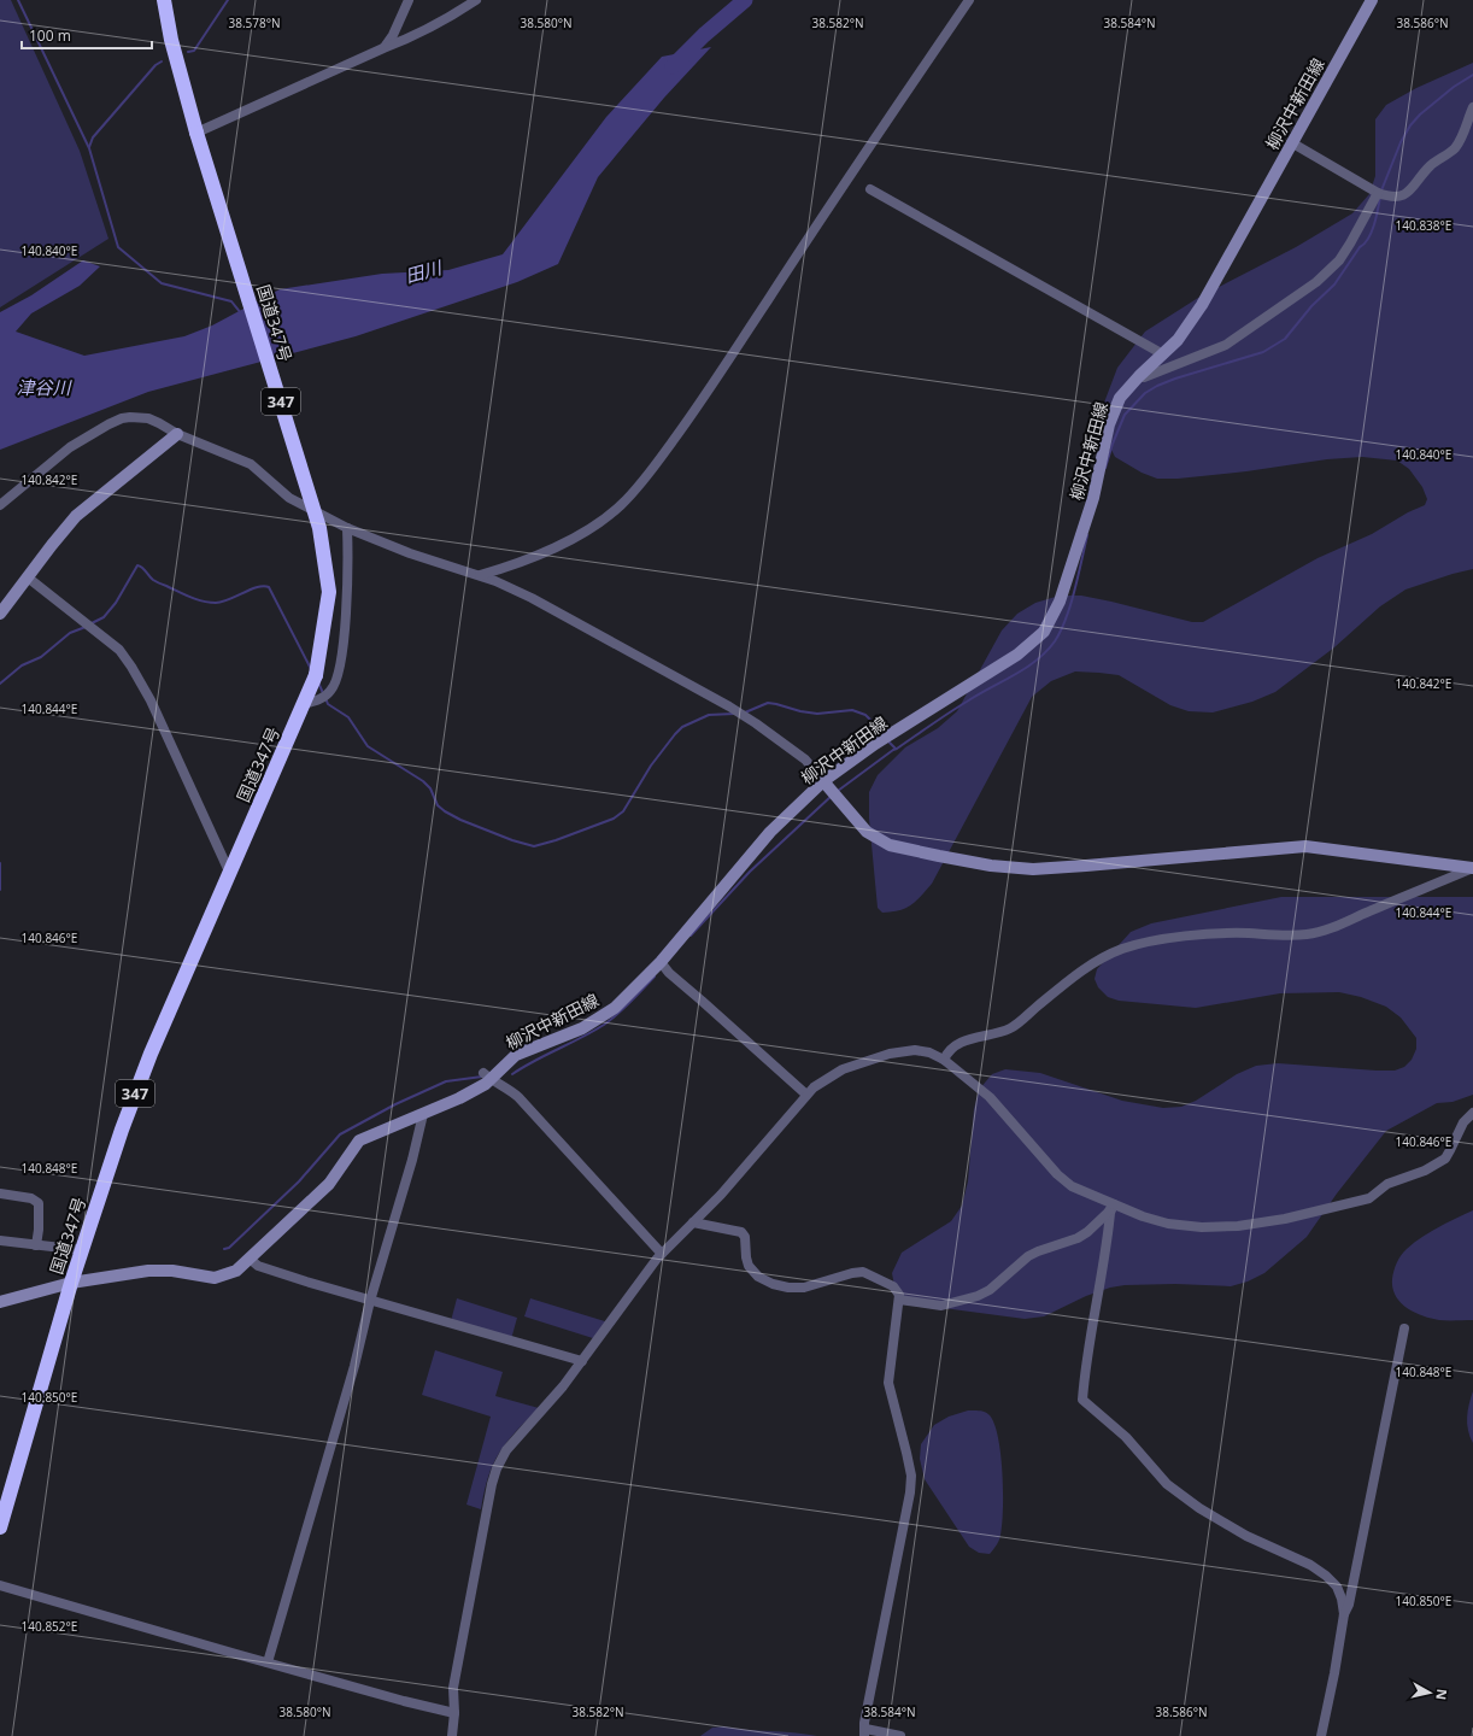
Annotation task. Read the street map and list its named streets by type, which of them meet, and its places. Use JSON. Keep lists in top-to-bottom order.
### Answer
{
  "streets": {
    "highway": ["国道347号", "347"],
    "main road": ["柳沢中新田線"]
  },
  "crossings": [
    ["柳沢中新田線", "国道347号"]
  ],
  "water": ["田川", "津谷川"],
  "scale_bar": "100 m",
  "north": "right",
  "coordinates": [
    "38.578°N",
    "38.580°N",
    "38.582°N",
    "38.584°N",
    "38.586°N",
    "140.838°E",
    "140.840°E",
    "140.842°E",
    "140.844°E",
    "140.846°E",
    "140.848°E",
    "140.850°E",
    "140.852°E"
  ]
}
